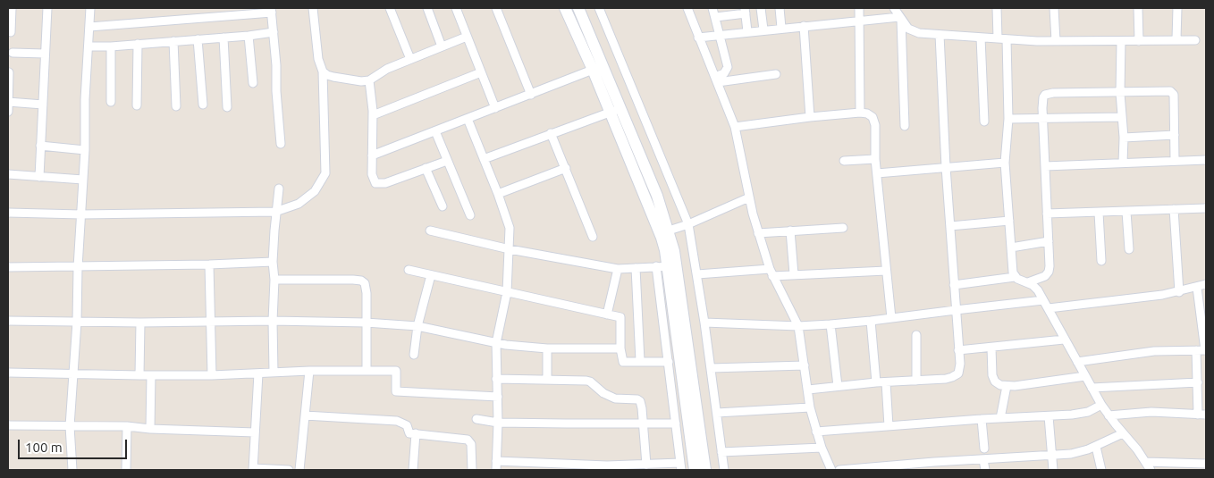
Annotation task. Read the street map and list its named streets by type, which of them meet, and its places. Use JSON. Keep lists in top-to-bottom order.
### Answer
{
  "scale_bar": "100 m"
}
